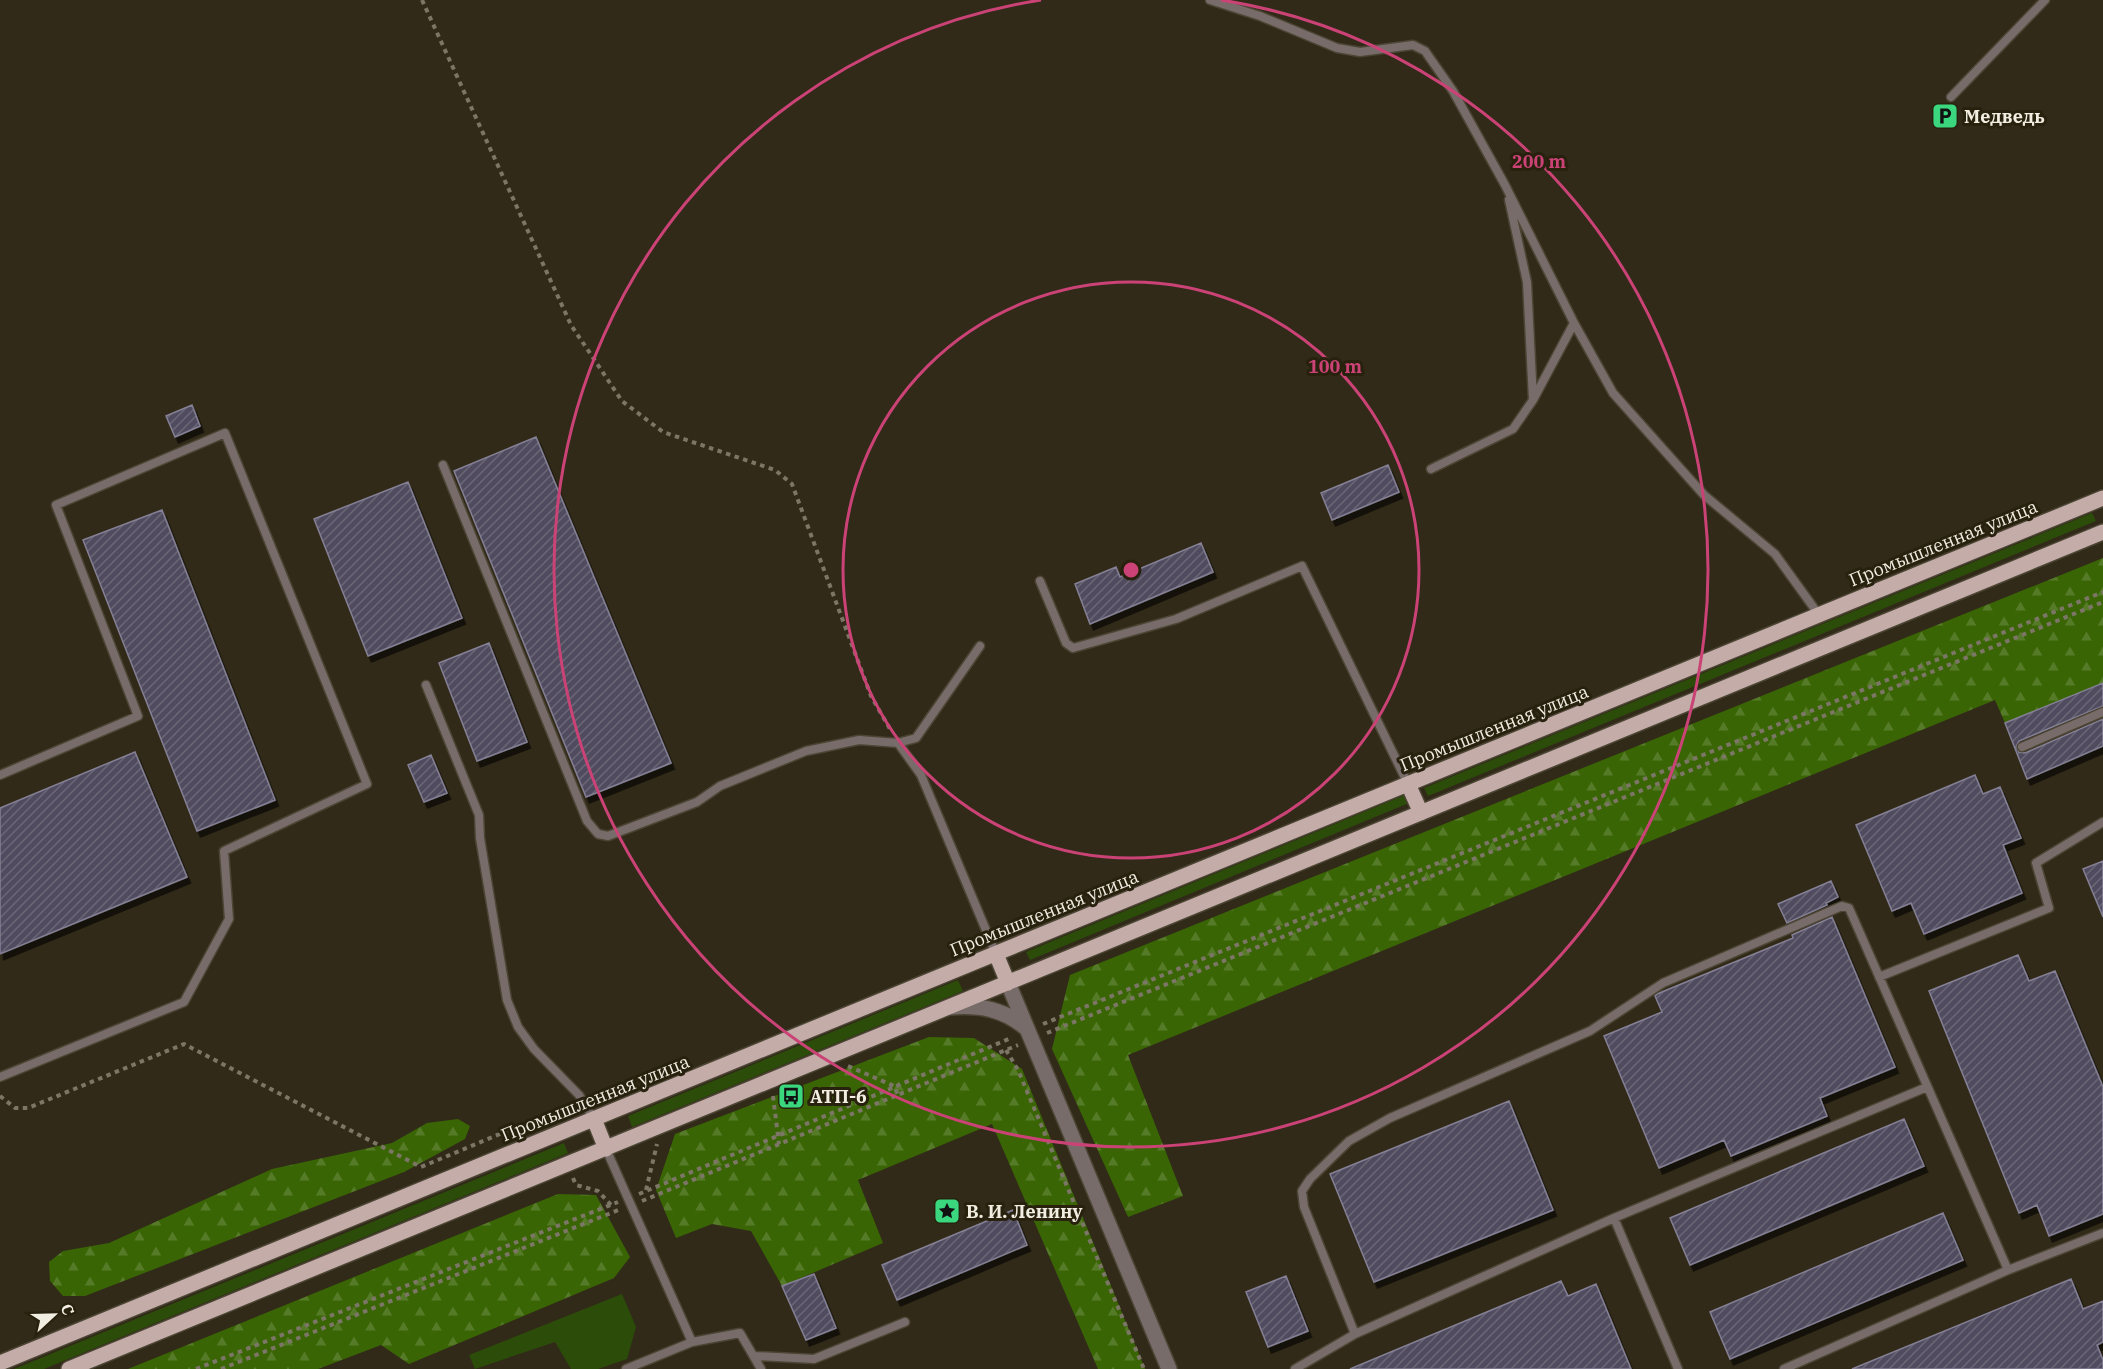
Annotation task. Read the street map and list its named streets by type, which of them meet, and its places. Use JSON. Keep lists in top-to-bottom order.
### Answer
{
  "streets": {
    "main road": ["Промышленная улица"]
  },
  "places": {
    "parking": ["Медведь"],
    "bus stop": ["АТП-6"],
    "place": ["В. И. Ленину"]
  },
  "north": "right",
  "rings": ["200 m", "100 m"]
}
